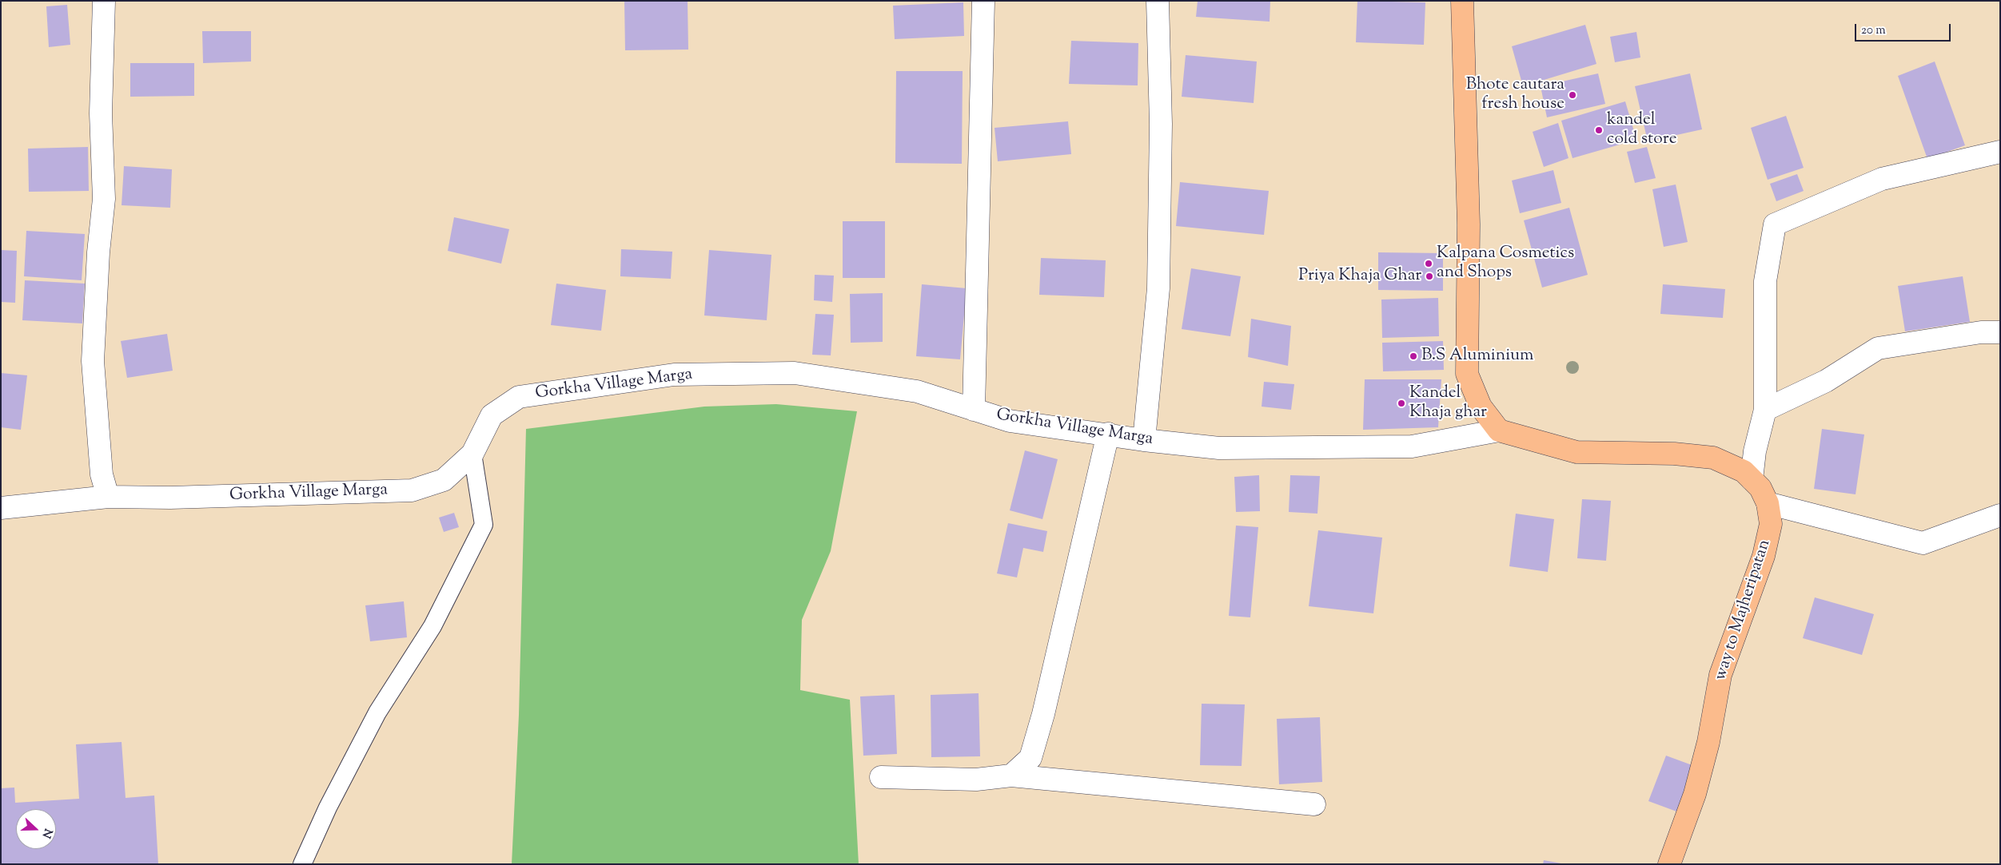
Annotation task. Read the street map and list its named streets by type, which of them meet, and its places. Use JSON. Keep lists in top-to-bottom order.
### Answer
{
  "streets": {
    "main road": ["way to Majheripatan"],
    "street": ["Gorkha Village Marga"]
  },
  "crossings": [
    ["Gorkha Village Marga", "way to Majheripatan"]
  ],
  "places": [
    "Bhote cautara fresh house",
    "kandel cold store",
    "Kalpana Cosmetics and Shops",
    "Priya Khaja Ghar",
    "B.S Aluminium",
    "Kandel Khaja ghar"
  ],
  "scale_bar": "20 m",
  "north": "right"
}
